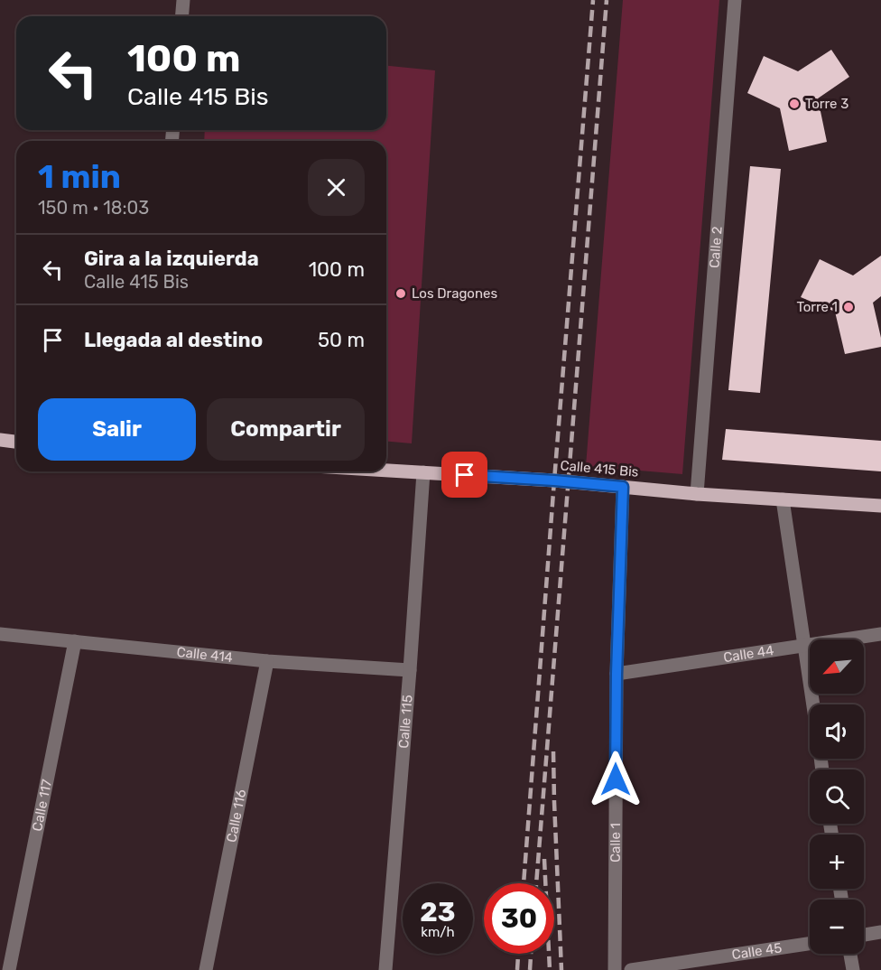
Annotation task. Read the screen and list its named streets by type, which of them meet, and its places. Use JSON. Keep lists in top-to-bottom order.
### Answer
{
  "streets": {
    "main road": ["Calle 415 Bis"],
    "street": [
      "Calle 2",
      "Calle 414",
      "Calle 44",
      "Calle 115",
      "Calle 117",
      "Calle 116",
      "Calle 1",
      "Calle 45"
    ]
  },
  "crossings": [
    ["Calle 2", "Calle 415 Bis"],
    ["Calle 415 Bis", "Calle 115"],
    ["Calle 415 Bis", "Calle 1"],
    ["Calle 414", "Calle 115"],
    ["Calle 414", "Calle 117"],
    ["Calle 414", "Calle 116"],
    ["Calle 44", "Calle 1"]
  ],
  "places": ["Torre 3", "Los Dragones", "Torre 1"],
  "north": "bottom left",
  "page": {
    "turn": ["100 m", "Calle 415 Bis"],
    "heading": ["1 min", "150 m · 18:03"],
    "list": [
      {
        "name": "Gira a la izquierda",
        "note": "Calle 415 Bis",
        "value": "100 m"
      },
      {
        "name": "Llegada al destino",
        "value": "50 m"
      }
    ],
    "buttons": ["Salir", "Compartir"],
    "map_buttons": ["+", "−"],
    "speed": "23 km/h",
    "limit": "30"
  }
}
